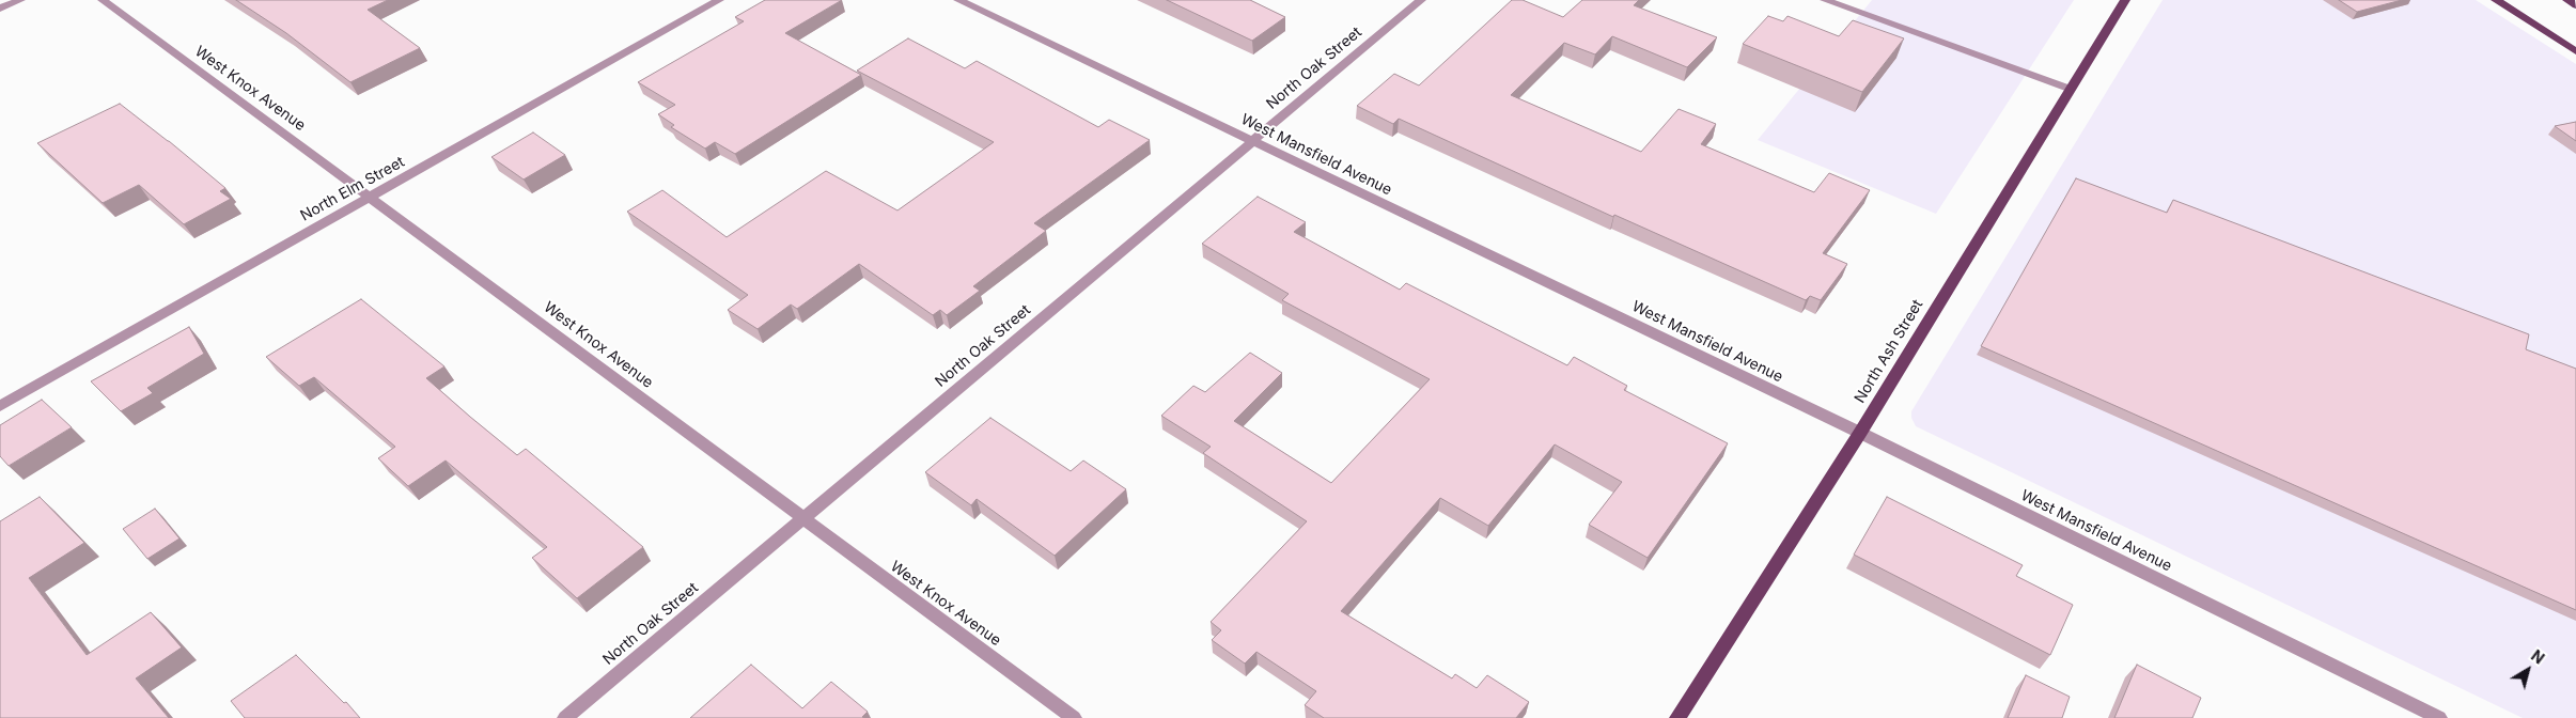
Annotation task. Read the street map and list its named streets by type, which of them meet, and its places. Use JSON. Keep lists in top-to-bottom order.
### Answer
{
  "streets": {
    "main road": ["North Ash Street"],
    "street": [
      "North Oak Street",
      "West Knox Avenue",
      "West Mansfield Avenue",
      "North Elm Street"
    ]
  },
  "crossings": [
    ["North Oak Street", "West Knox Avenue"],
    ["North Oak Street", "West Mansfield Avenue"],
    ["West Knox Avenue", "North Elm Street"],
    ["West Mansfield Avenue", "North Ash Street"]
  ],
  "north": "top right"
}
